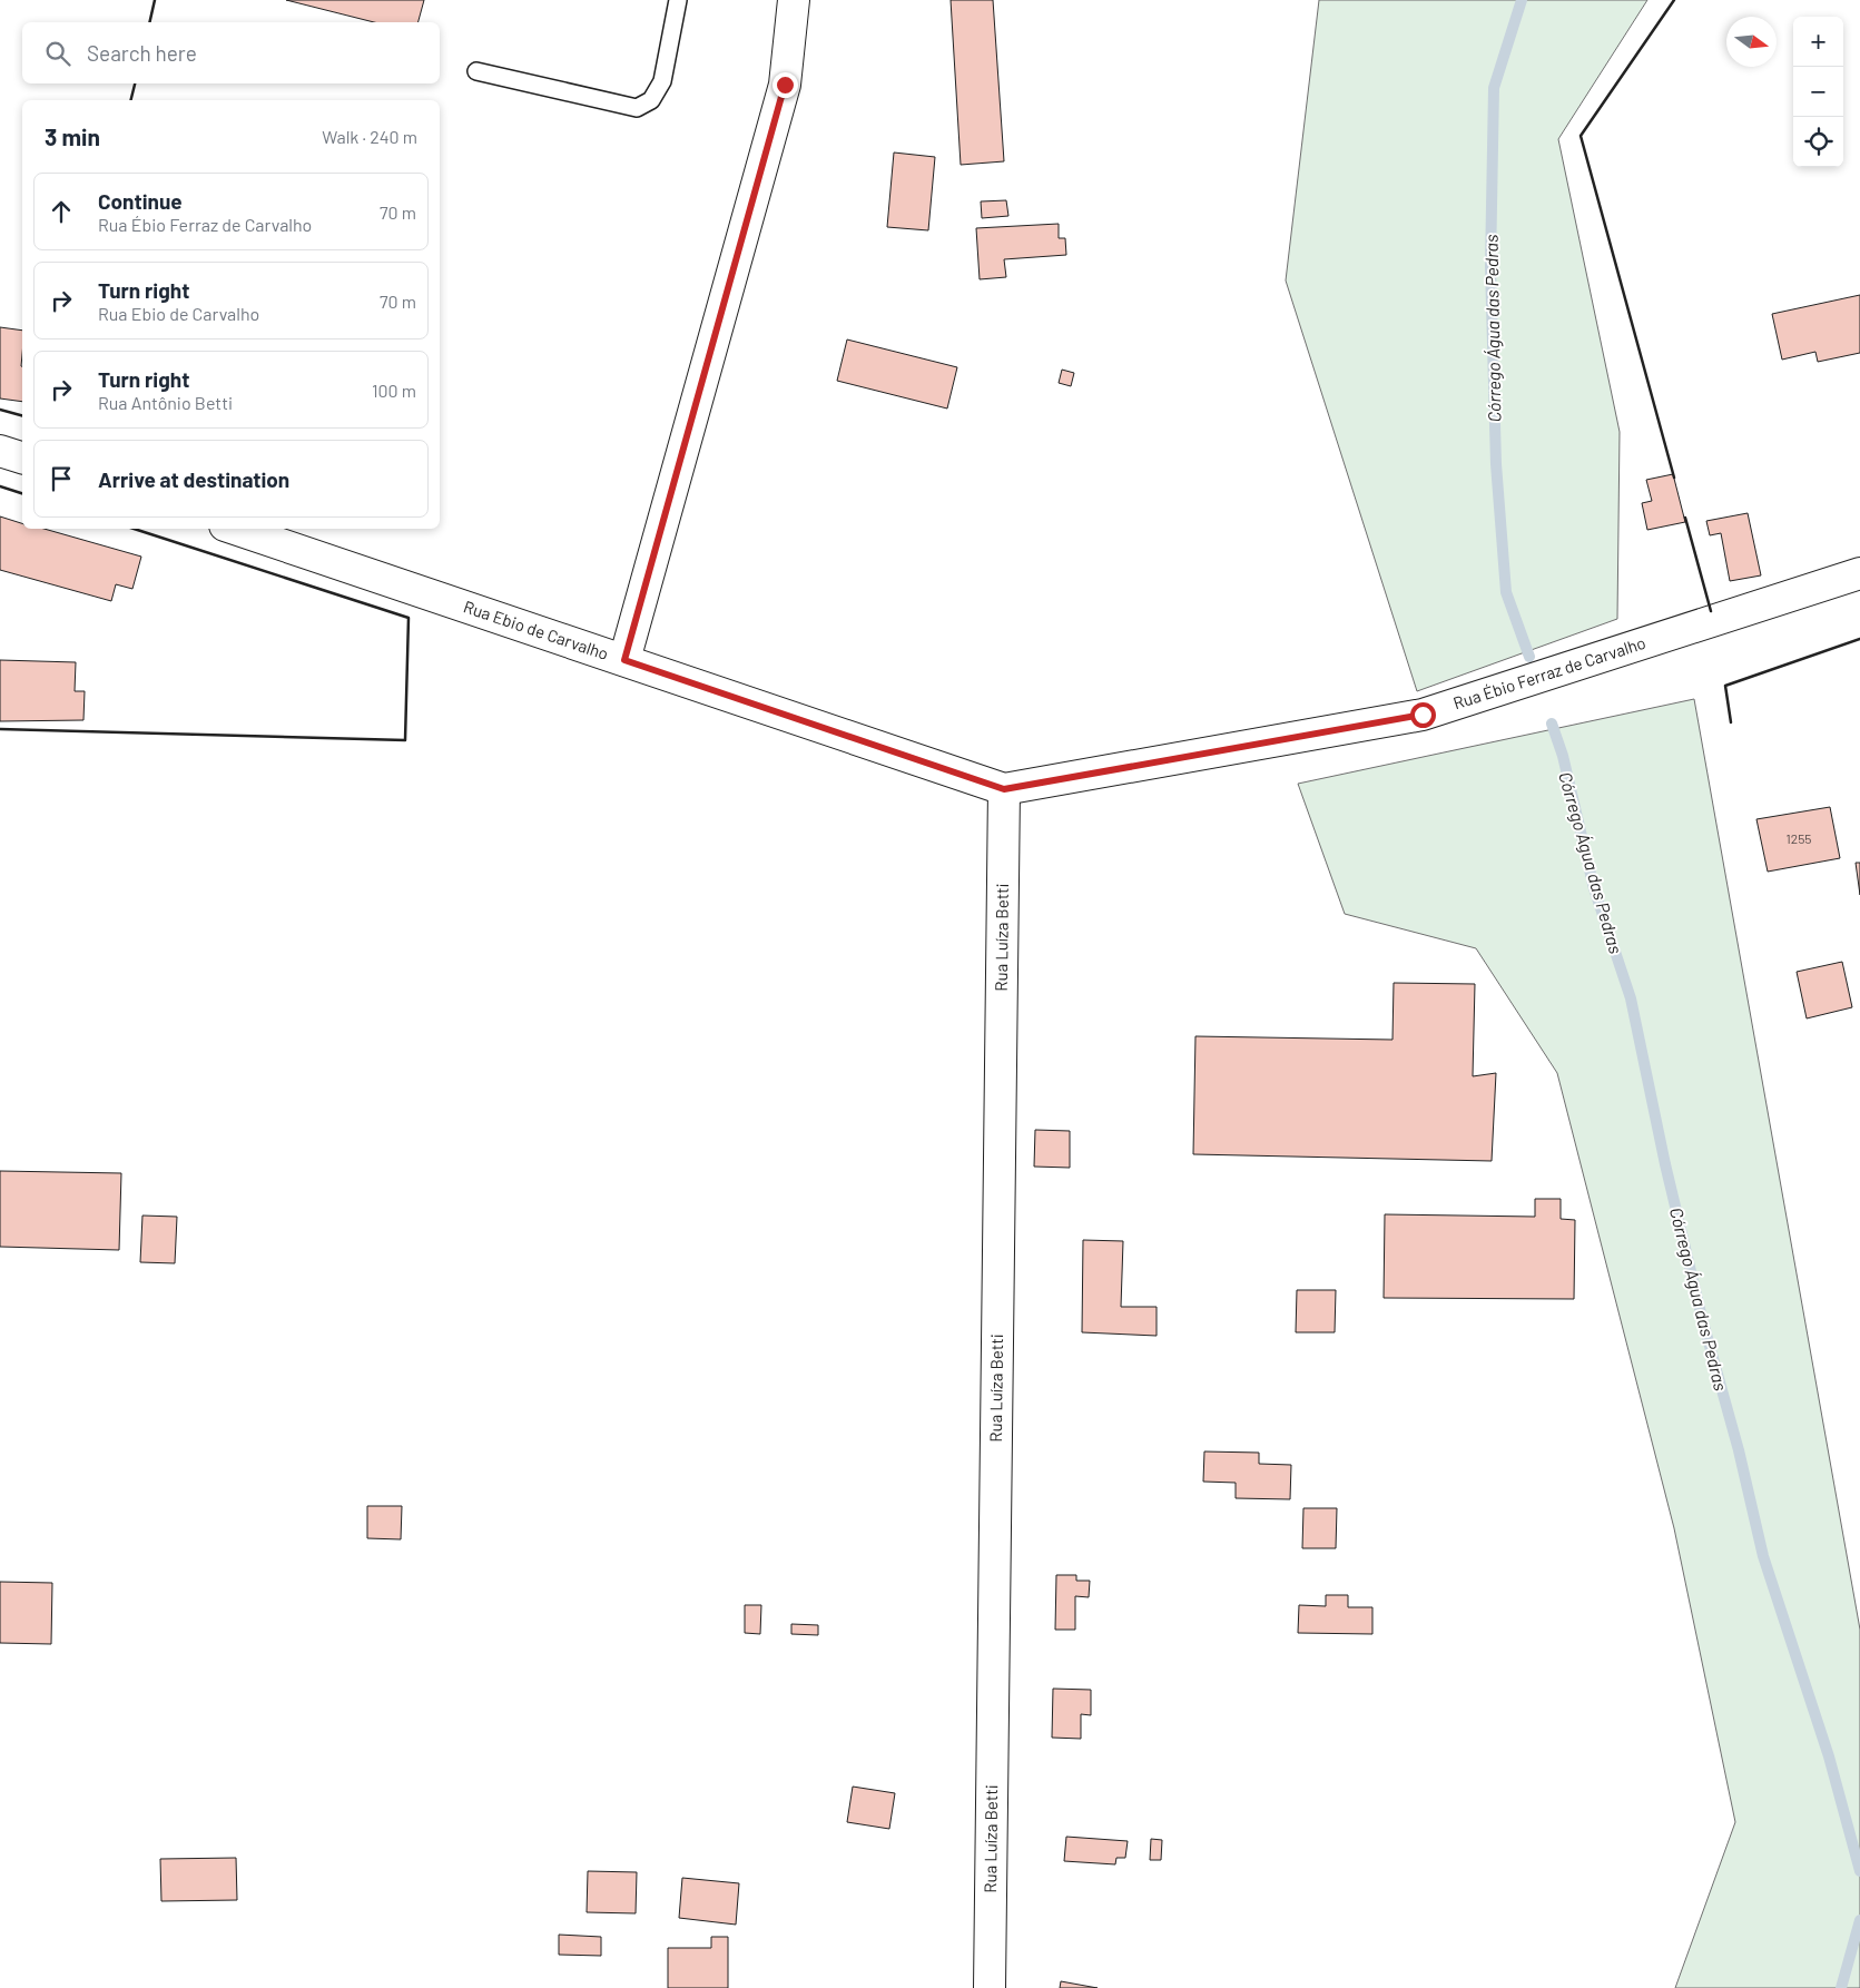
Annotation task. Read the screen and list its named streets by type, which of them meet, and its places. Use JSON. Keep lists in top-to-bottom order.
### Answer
{
  "streets": {
    "street": ["Rua Ebio de Carvalho", "Rua Ébio Ferraz de Carvalho", "Rua Luíza Betti"]
  },
  "crossings": [
    ["Rua Ebio de Carvalho", "Rua Ébio Ferraz de Carvalho"],
    ["Rua Ebio de Carvalho", "Rua Luíza Betti"],
    ["Rua Ébio Ferraz de Carvalho", "Rua Luíza Betti"]
  ],
  "water": ["Córrego Água das Pedras"],
  "house_numbers": ["1255"],
  "north": "right",
  "page": {
    "map_buttons": ["+", "−"],
    "search": "Search here",
    "heading": ["3 min", "Walk · 240 m"],
    "list": [
      ["Continue", "Rua Ébio Ferraz de Carvalho", "70 m"],
      ["Turn right", "Rua Ebio de Carvalho", "70 m"],
      ["Turn right", "Rua Antônio Betti", "100 m"],
      "Arrive at destination"
    ]
  }
}
